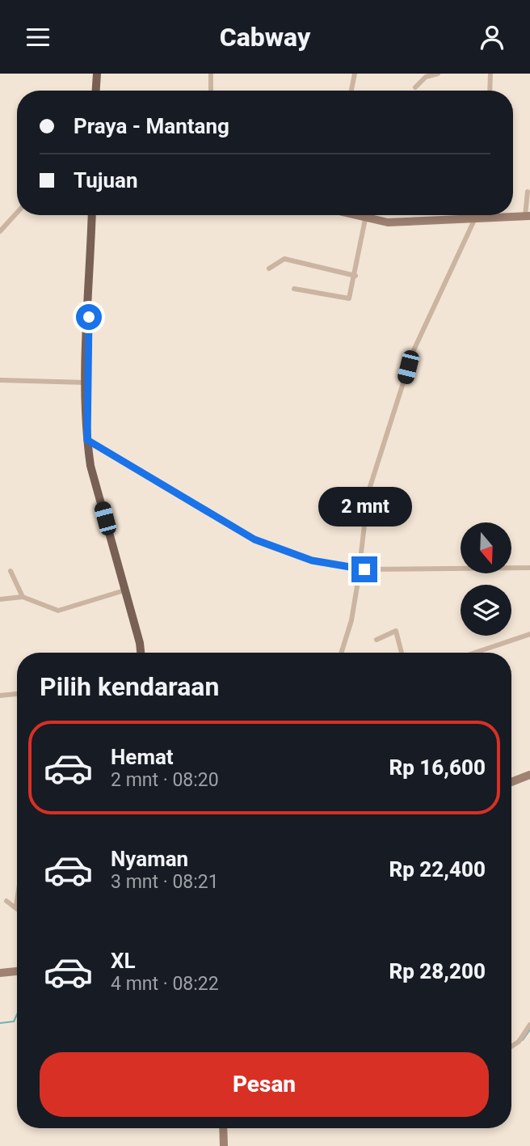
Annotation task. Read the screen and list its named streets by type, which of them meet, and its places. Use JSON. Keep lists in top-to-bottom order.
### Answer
{
  "north": "bottom",
  "page": {
    "header": "Cabway",
    "banner": ["Praya - Mantang", "Tujuan"],
    "bubble": "2 mnt",
    "heading": "Pilih kendaraan",
    "list": [
      {
        "name": "Hemat",
        "note": "2 mnt · 08:20",
        "value": "Rp 16,600"
      },
      {
        "name": "Nyaman",
        "note": "3 mnt · 08:21",
        "value": "Rp 22,400"
      },
      {
        "name": "XL",
        "note": "4 mnt · 08:22",
        "value": "Rp 28,200"
      }
    ],
    "buttons": "Pesan"
  }
}
